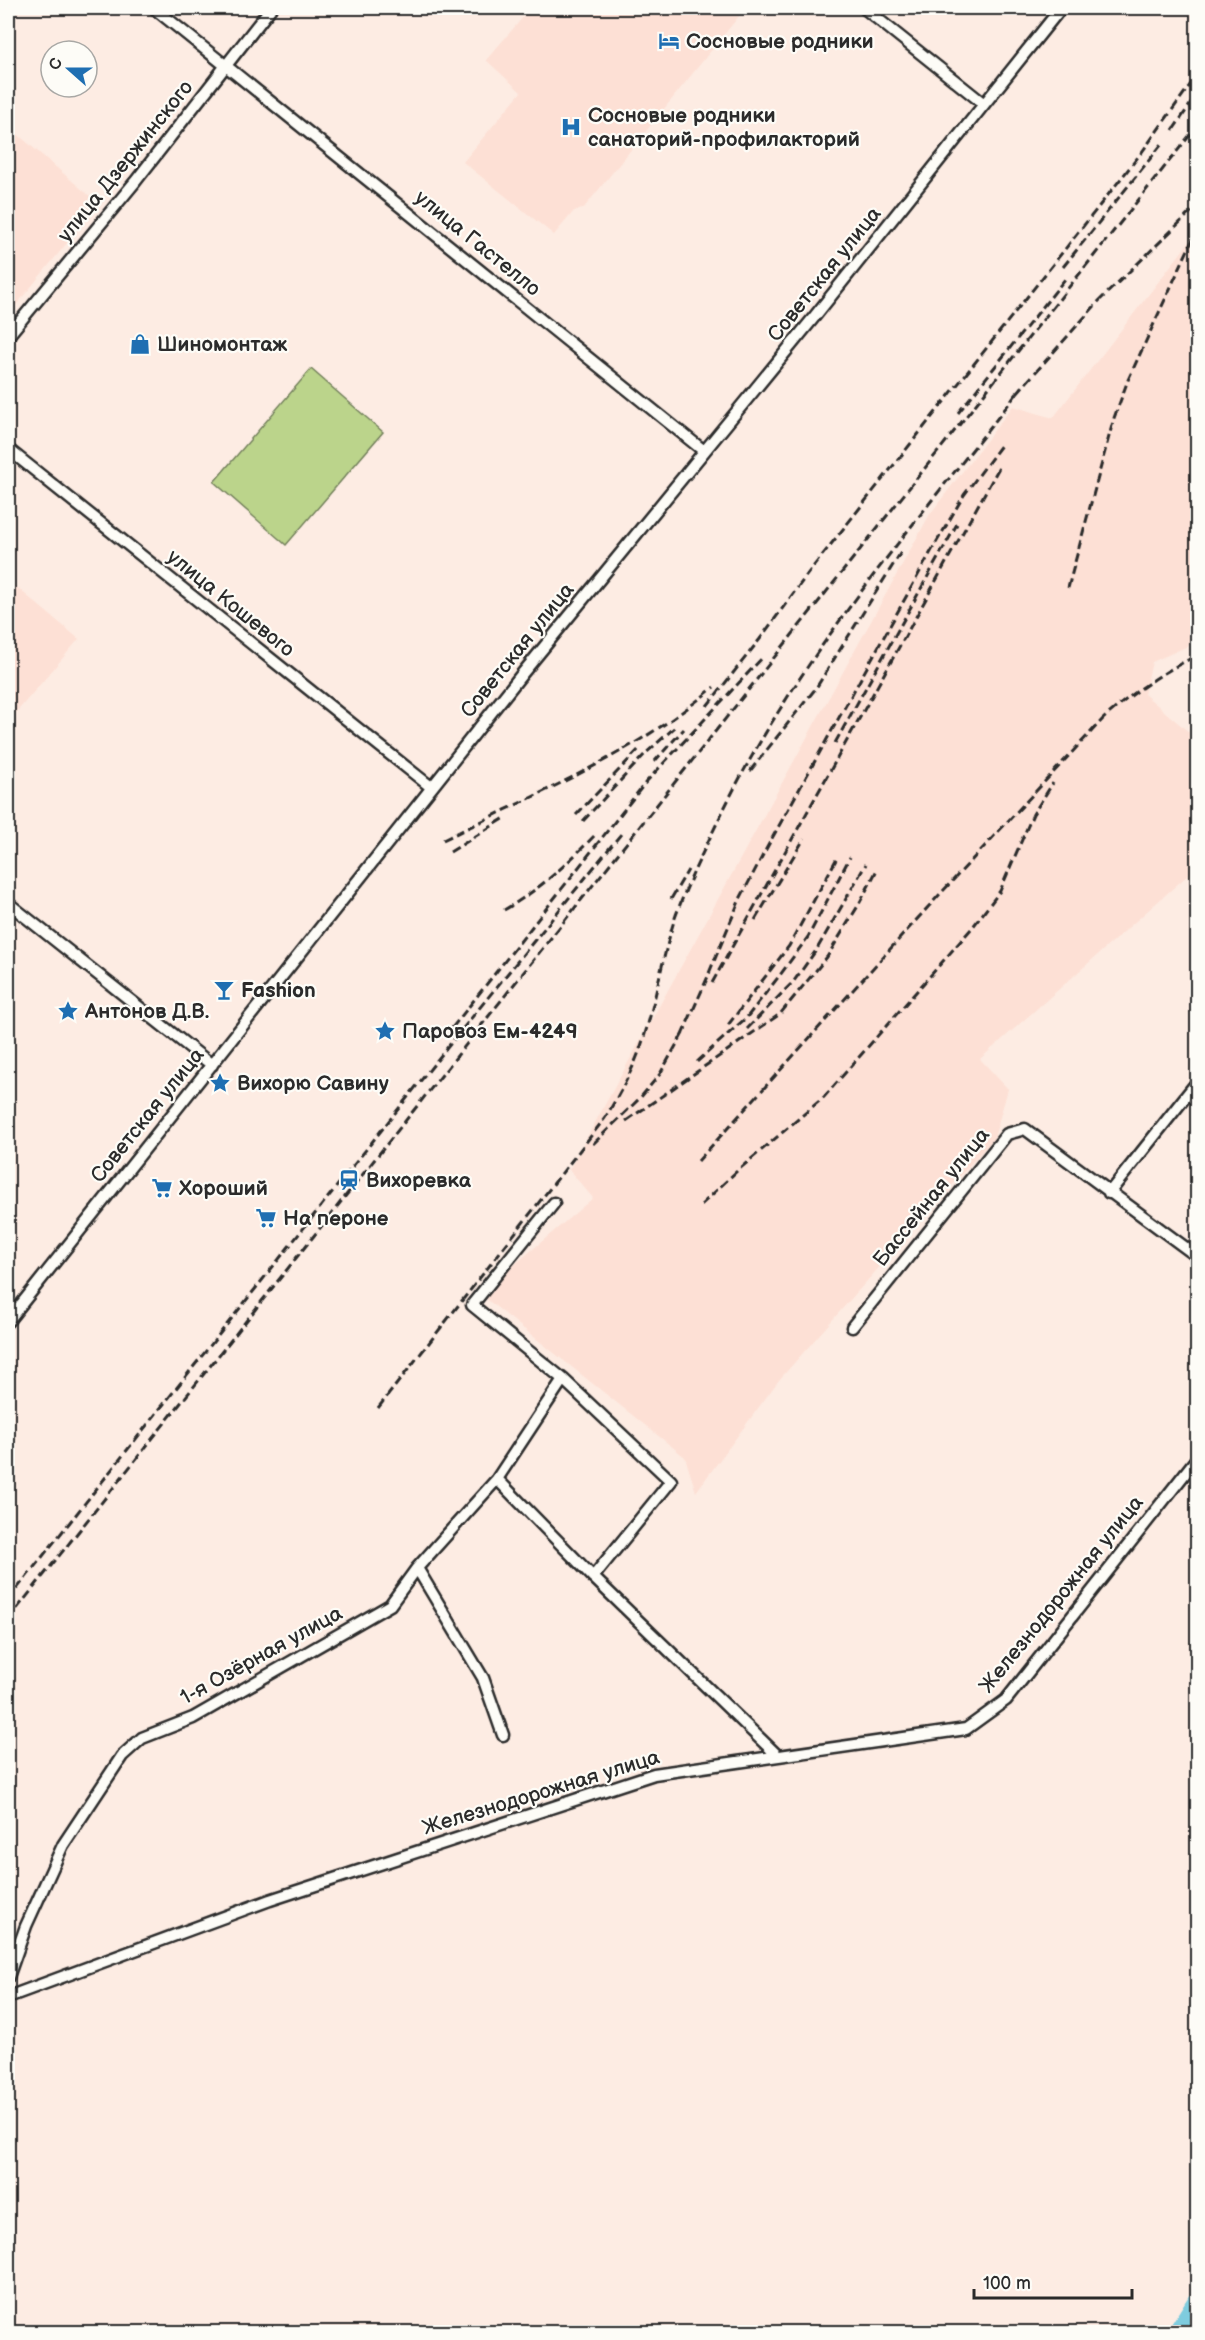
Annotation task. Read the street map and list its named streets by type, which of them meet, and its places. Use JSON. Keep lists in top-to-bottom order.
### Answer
{
  "streets": {
    "street": [
      "улица Дзержинского",
      "улица Гастелло",
      "Советская улица",
      "улица Кошевого",
      "Бассейная улица",
      "Железнодорожная улица",
      "1-я Озёрная улица"
    ]
  },
  "crossings": [
    ["улица Дзержинского", "улица Гастелло"],
    ["улица Гастелло", "Советская улица"],
    ["Советская улица", "улица Кошевого"]
  ],
  "places": {
    "hotel": ["Сосновые родники"],
    "hospital": ["Сосновые родники санаторий-профилакторий"],
    "shop": ["Шиномонтаж"],
    "bar": ["Fashion"],
    "place": ["Антонов Д.В.", "Паровоз Ем-4249", "Вихорю Савину"],
    "station": ["Вихоревка"],
    "supermarket": ["Хороший", "На пероне"]
  },
  "scale_bar": "100 m",
  "north": "left"
}
